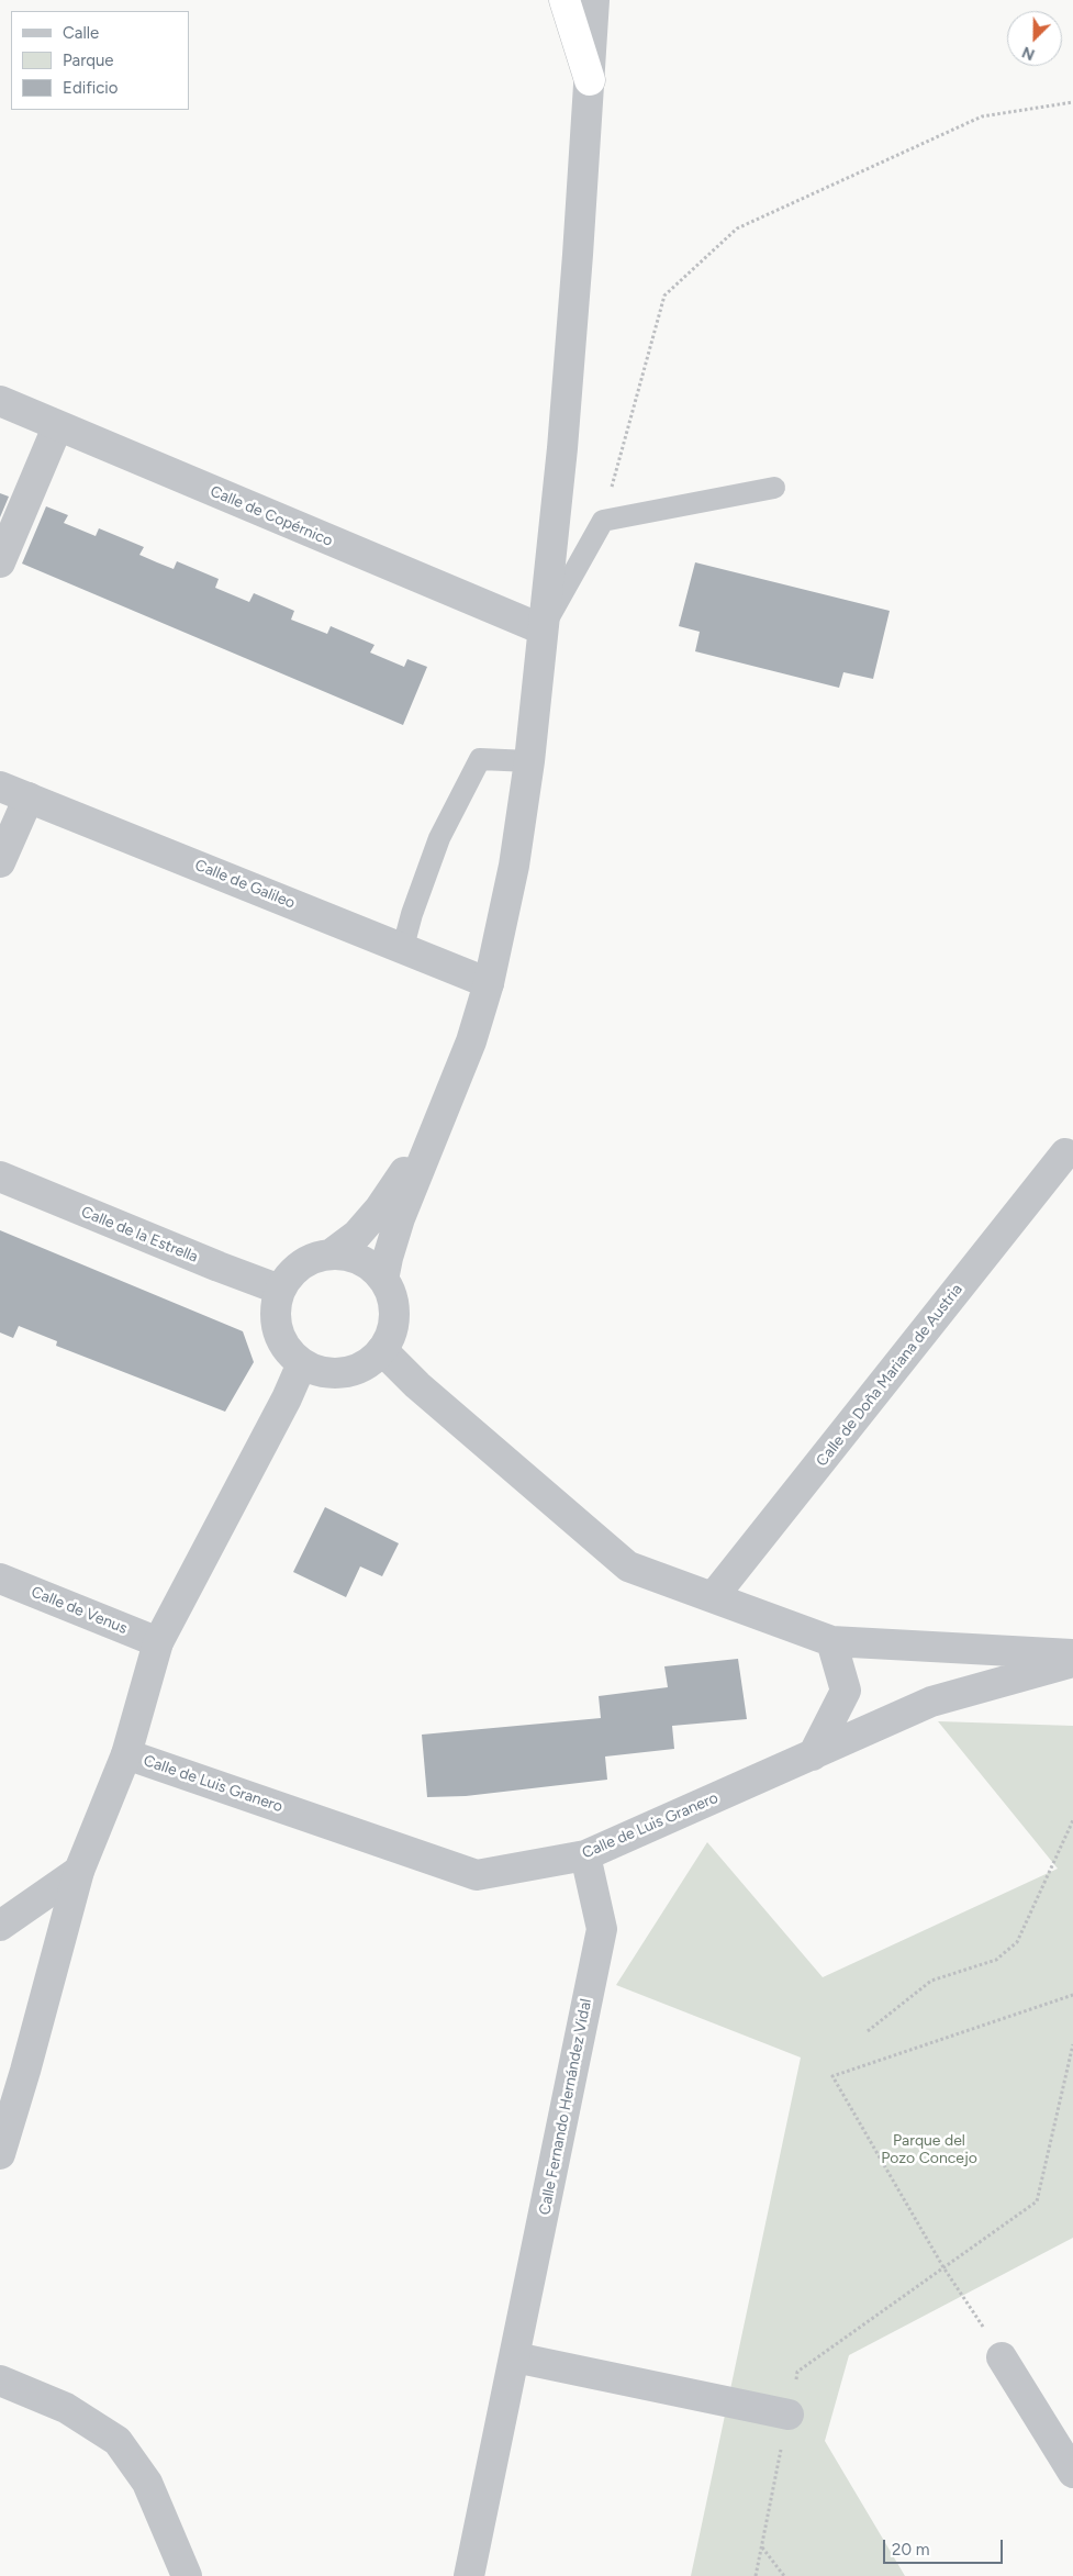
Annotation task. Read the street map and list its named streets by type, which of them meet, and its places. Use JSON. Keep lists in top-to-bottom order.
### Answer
{
  "streets": {
    "street": [
      "Calle de Copérnico",
      "Calle de Galileo",
      "Calle de la Estrella",
      "Calle de Doña Mariana de Austria",
      "Calle de Venus",
      "Calle de Luis Granero",
      "Calle Fernando Hernández Vidal"
    ]
  },
  "crossings": [
    ["Calle de Luis Granero", "Calle Fernando Hernández Vidal"]
  ],
  "parks": ["Parque del Pozo Concejo"],
  "legend": ["Calle", "Parque", "Edificio"],
  "scale_bar": "20 m",
  "north": "bottom left"
}
